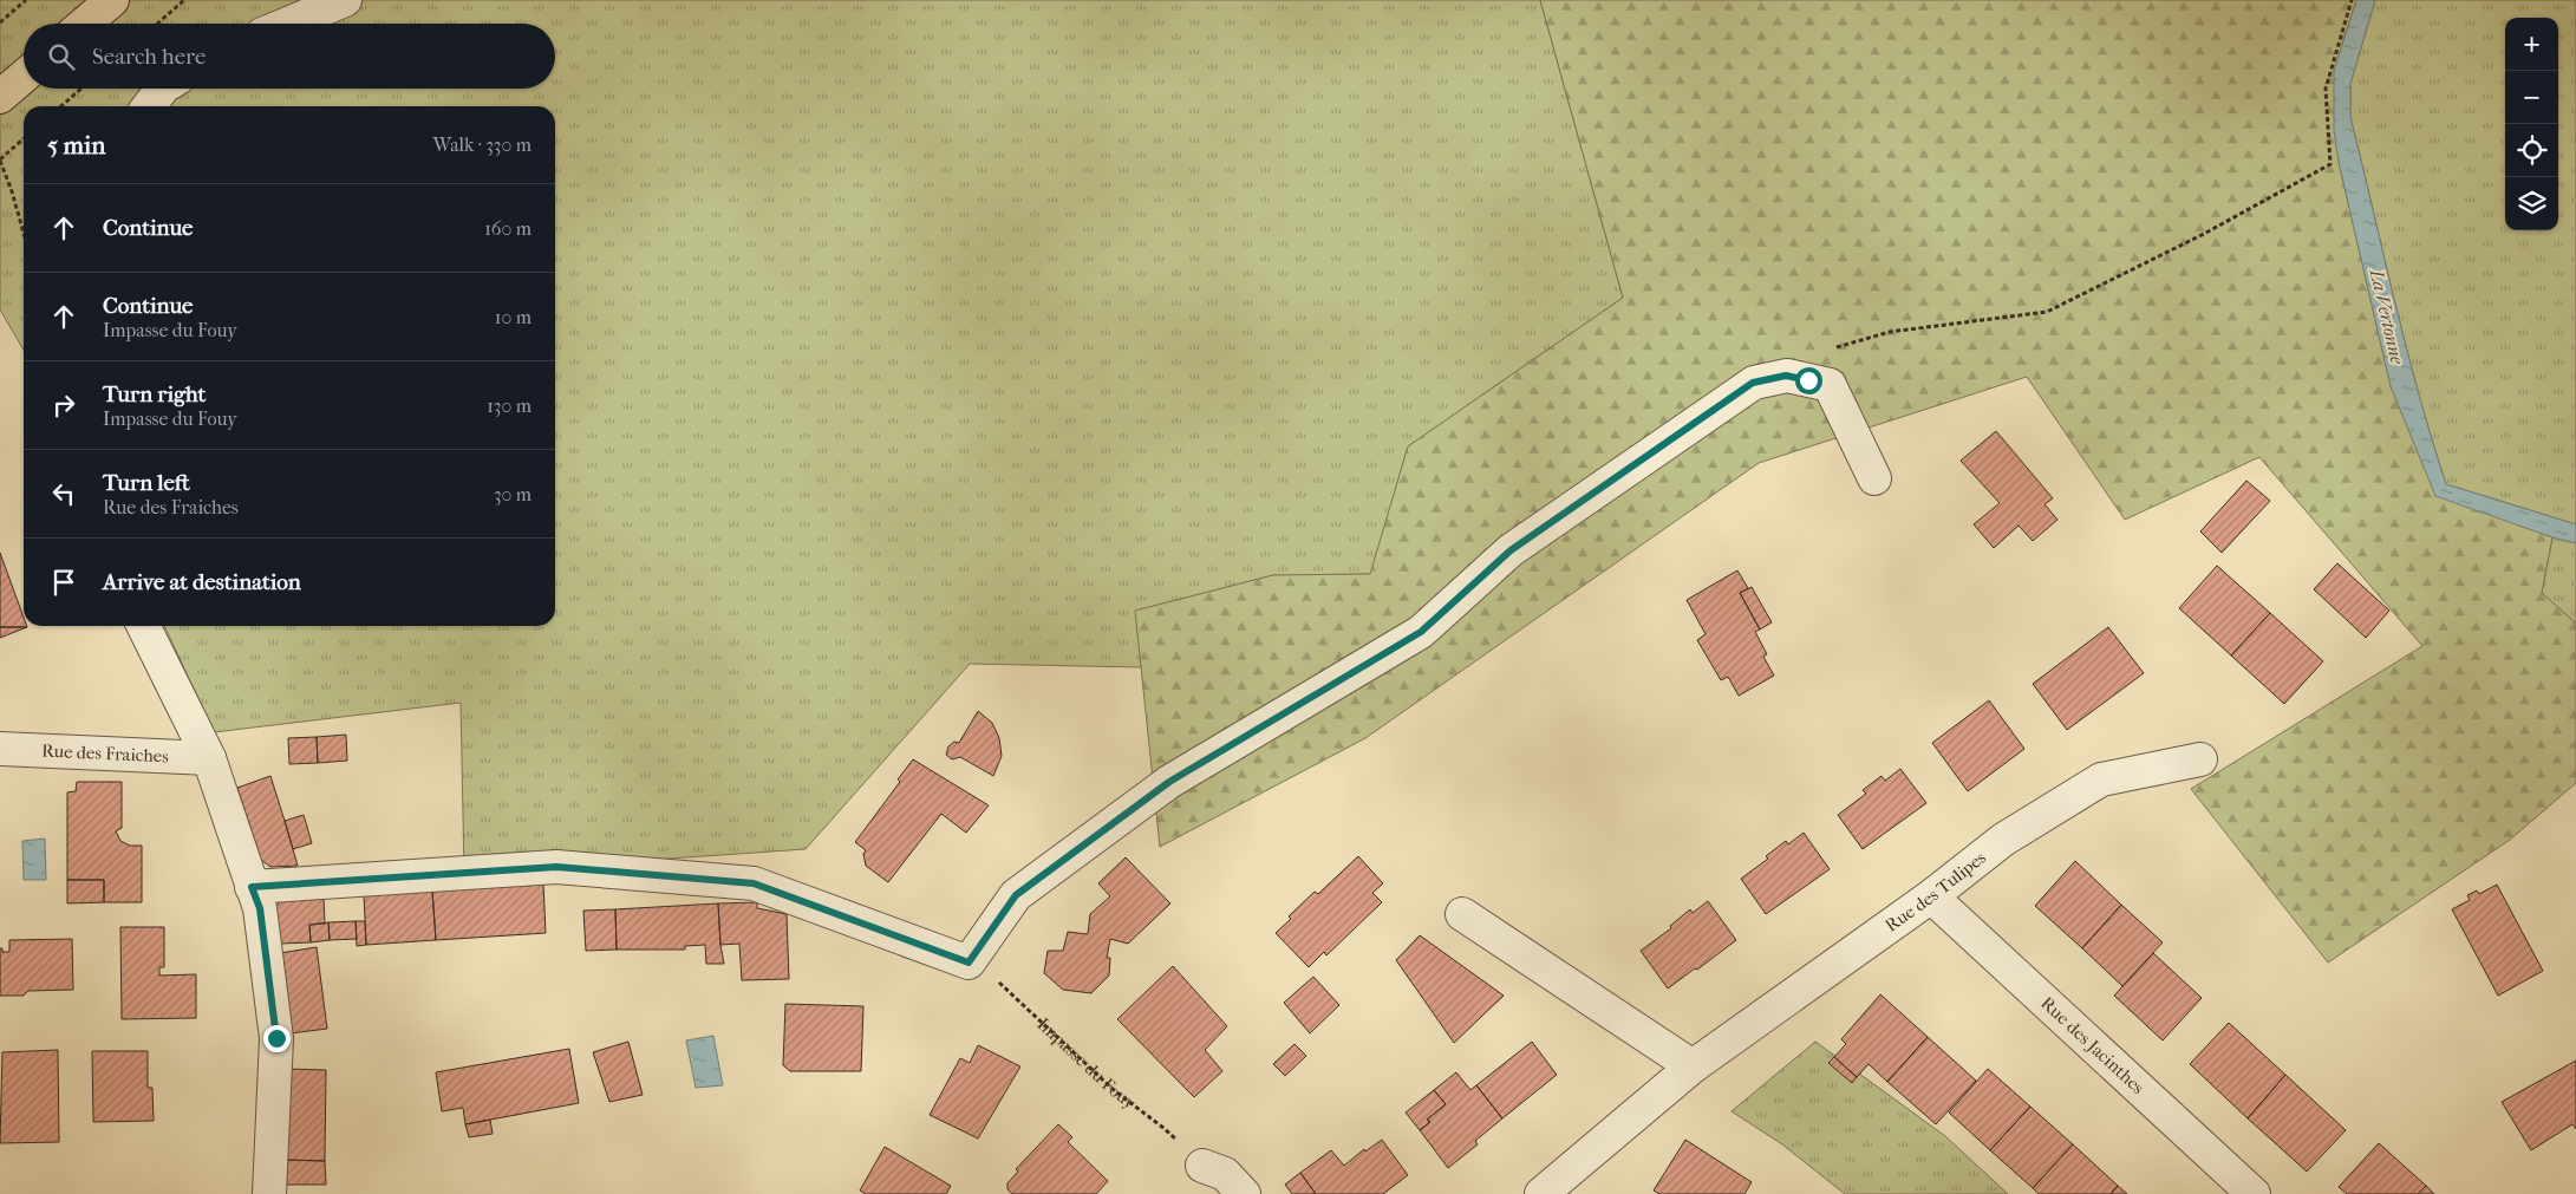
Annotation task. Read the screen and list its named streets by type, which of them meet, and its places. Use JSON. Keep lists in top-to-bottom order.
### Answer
{
  "streets": {
    "street": ["Rue des Fraiches", "Rue des Tulipes", "Rue des Jacinthes"],
    "path": ["Impasse du Fouy"]
  },
  "crossings": [
    ["Rue des Tulipes", "Rue des Jacinthes"]
  ],
  "water": ["La Vertonne"],
  "page": {
    "map_buttons": ["+", "−"],
    "search": "Search here",
    "heading": ["5 min", "Walk · 330 m"],
    "list": [
      ["Continue", "160 m"],
      ["Continue", "Impasse du Fouy", "10 m"],
      ["Turn right", "Impasse du Fouy", "130 m"],
      ["Turn left", "Rue des Fraiches", "30 m"],
      "Arrive at destination"
    ]
  }
}
